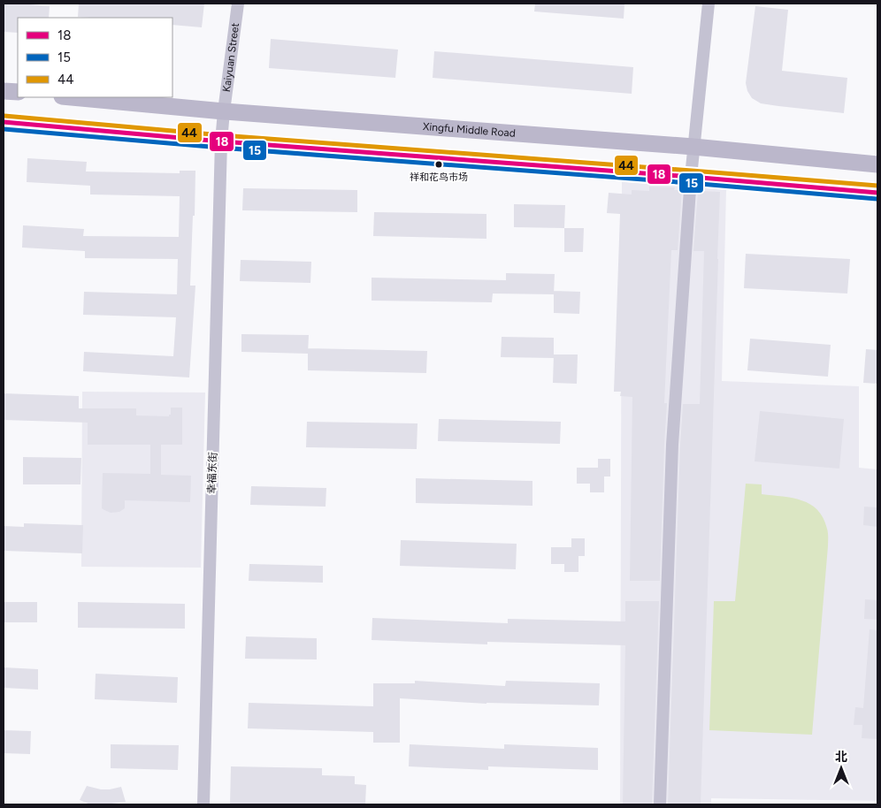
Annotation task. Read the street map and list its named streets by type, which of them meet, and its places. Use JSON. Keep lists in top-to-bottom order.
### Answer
{
  "streets": {
    "main road": ["Xingfu Middle Road"],
    "street": ["Kaiyuan Street", "幸福东街"]
  },
  "crossings": [
    ["Kaiyuan Street", "Xingfu Middle Road"],
    ["Kaiyuan Street", "幸福东街"]
  ],
  "places": ["祥和花鸟市场"],
  "lines": ["transit line 44", "transit line 18", "transit line 15"],
  "legend": ["18", "15", "44"],
  "north": "top"
}
